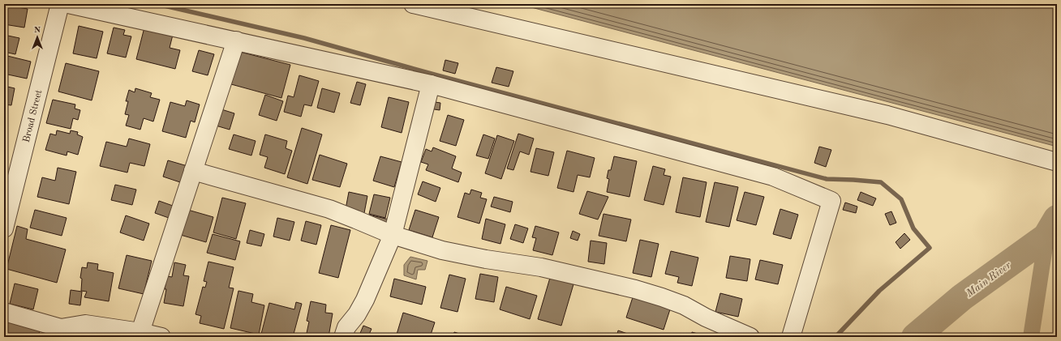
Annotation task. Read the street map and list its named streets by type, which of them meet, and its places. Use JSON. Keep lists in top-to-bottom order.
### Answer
{
  "streets": {
    "street": ["Broad Street"]
  },
  "water": ["Main River"],
  "north": "top"
}
